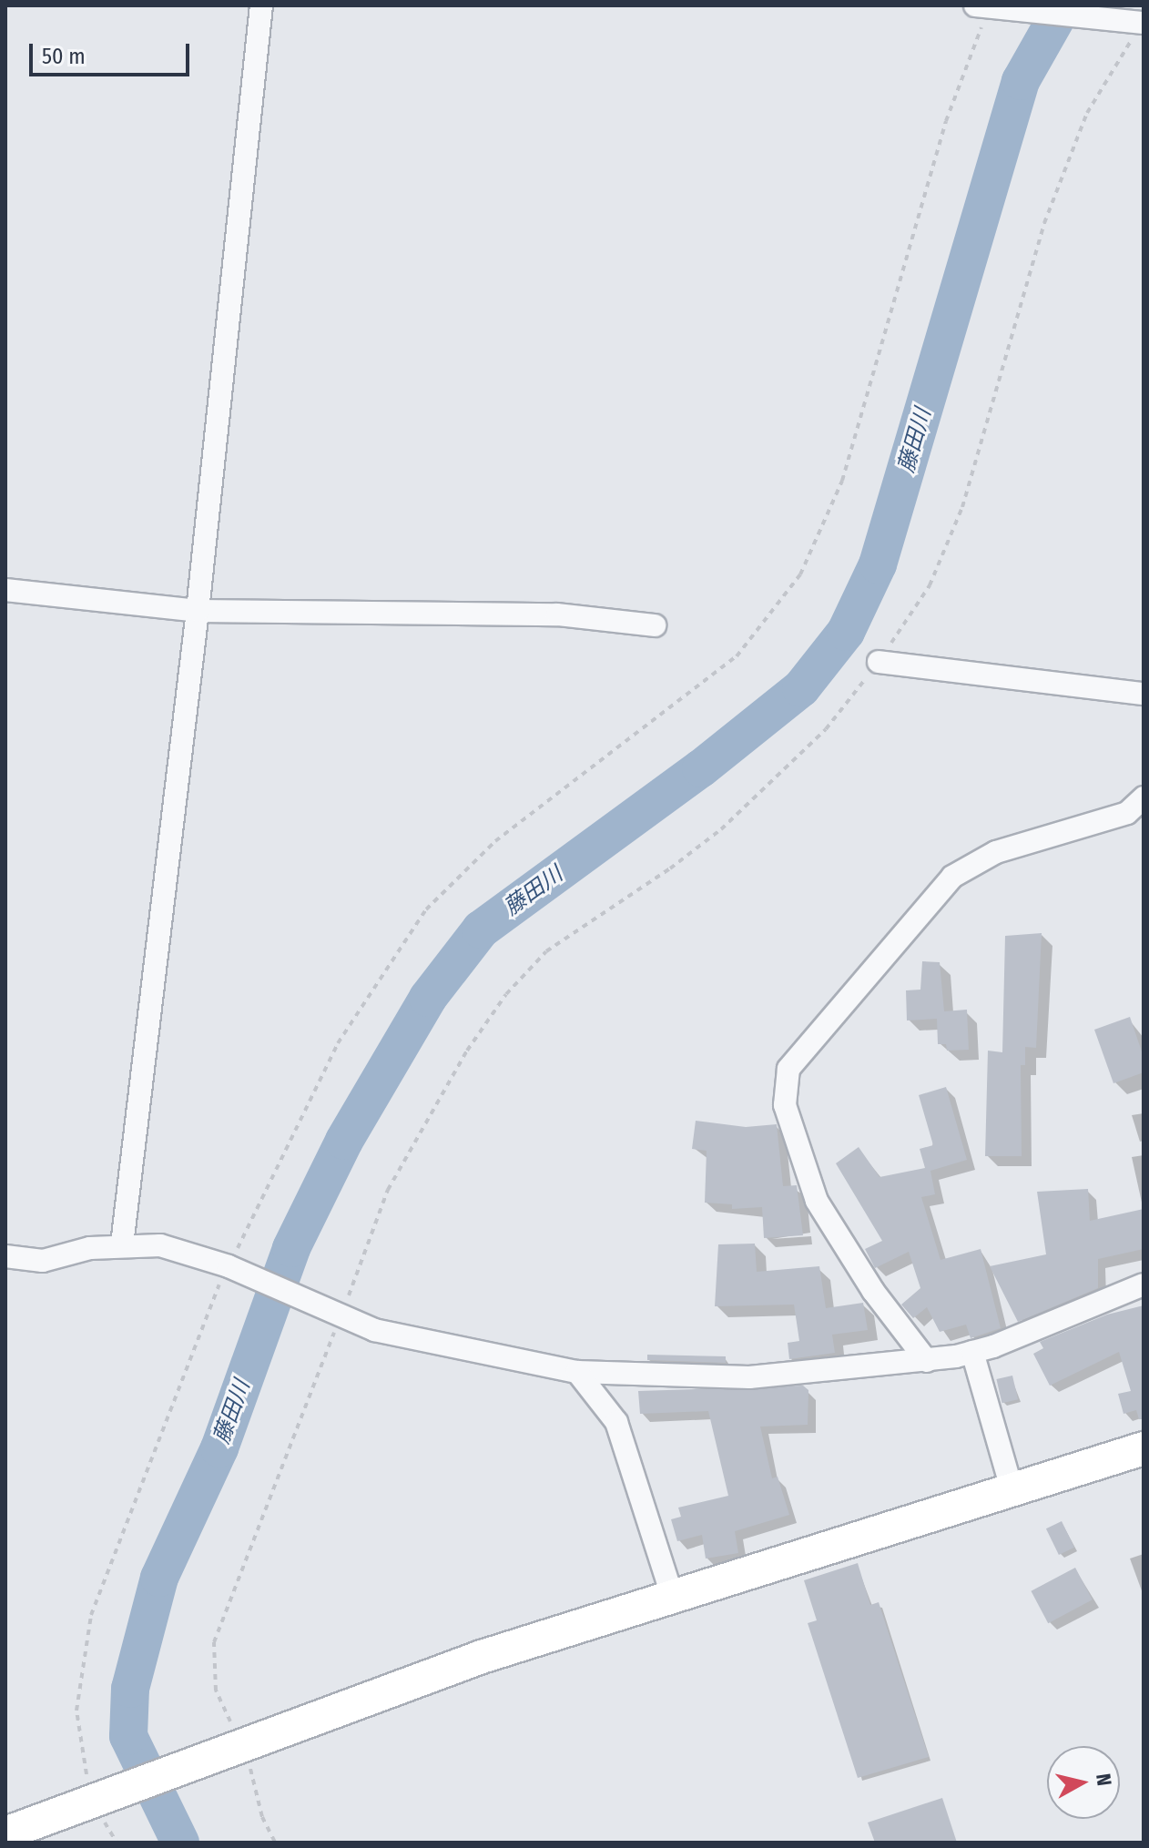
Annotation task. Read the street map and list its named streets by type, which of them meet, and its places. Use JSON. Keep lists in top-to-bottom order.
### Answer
{
  "water": ["藤田川"],
  "scale_bar": "50 m",
  "north": "right"
}
